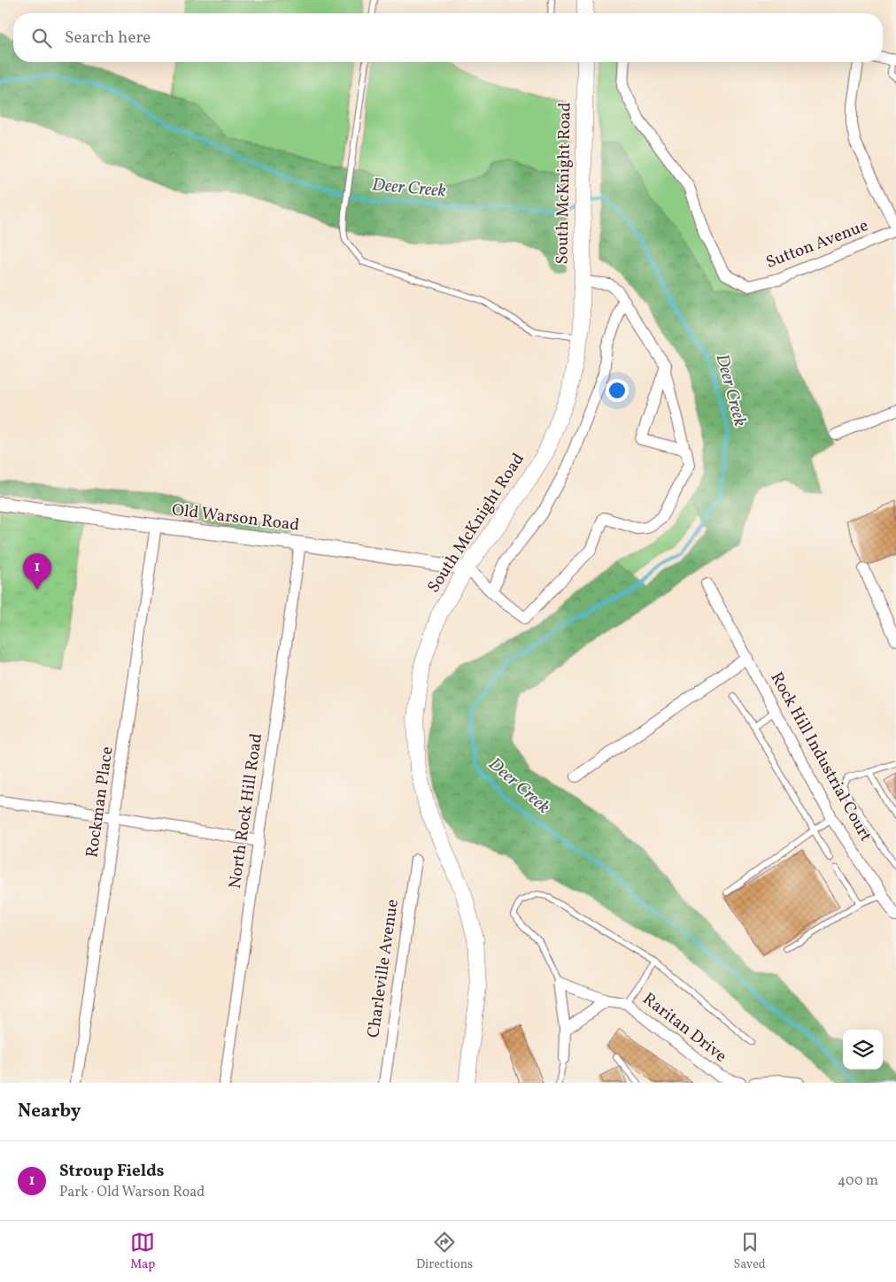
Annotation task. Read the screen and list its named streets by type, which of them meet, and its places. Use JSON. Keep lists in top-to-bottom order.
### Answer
{
  "streets": {
    "main road": ["South McKnight Road"],
    "street": [
      "Sutton Avenue",
      "Old Warson Road",
      "Rock Hill Industrial Court",
      "Rockman Place",
      "North Rock Hill Road",
      "Charleville Avenue",
      "Raritan Drive"
    ]
  },
  "crossings": [
    ["South McKnight Road", "Old Warson Road"],
    ["Old Warson Road", "Rockman Place"],
    ["Old Warson Road", "North Rock Hill Road"]
  ],
  "water": ["Deer Creek"],
  "page": {
    "search": "Search here",
    "pins": "1",
    "heading": "Nearby",
    "list": [
      {
        "mark": "1",
        "name": "Stroup Fields",
        "note": "Park · Old Warson Road",
        "value": "400 m"
      }
    ],
    "nav": ["Map", "Directions", "Saved"]
  }
}
